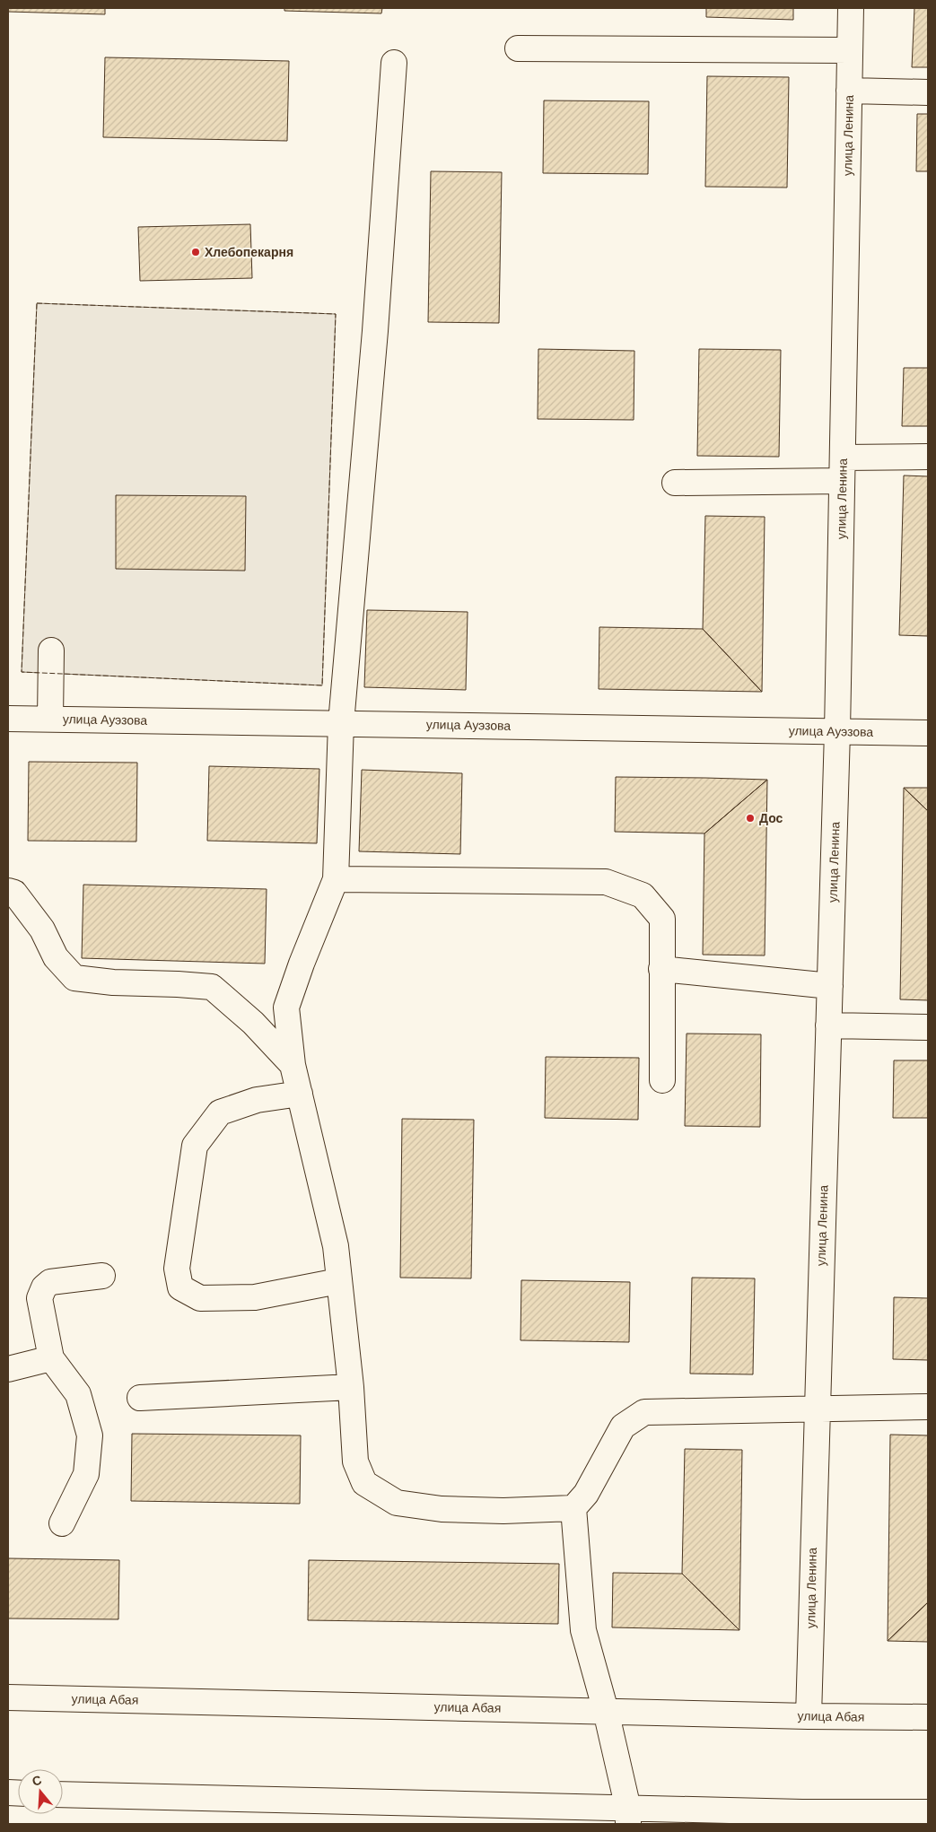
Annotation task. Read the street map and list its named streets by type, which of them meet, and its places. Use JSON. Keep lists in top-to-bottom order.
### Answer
{
  "streets": {
    "street": ["улица Ленина", "улица Ауэзова", "улица Абая"]
  },
  "crossings": [
    ["улица Ленина", "улица Ауэзова"],
    ["улица Ленина", "улица Абая"]
  ],
  "places": ["Хлебопекарня", "Дос"],
  "north": "top"
}
